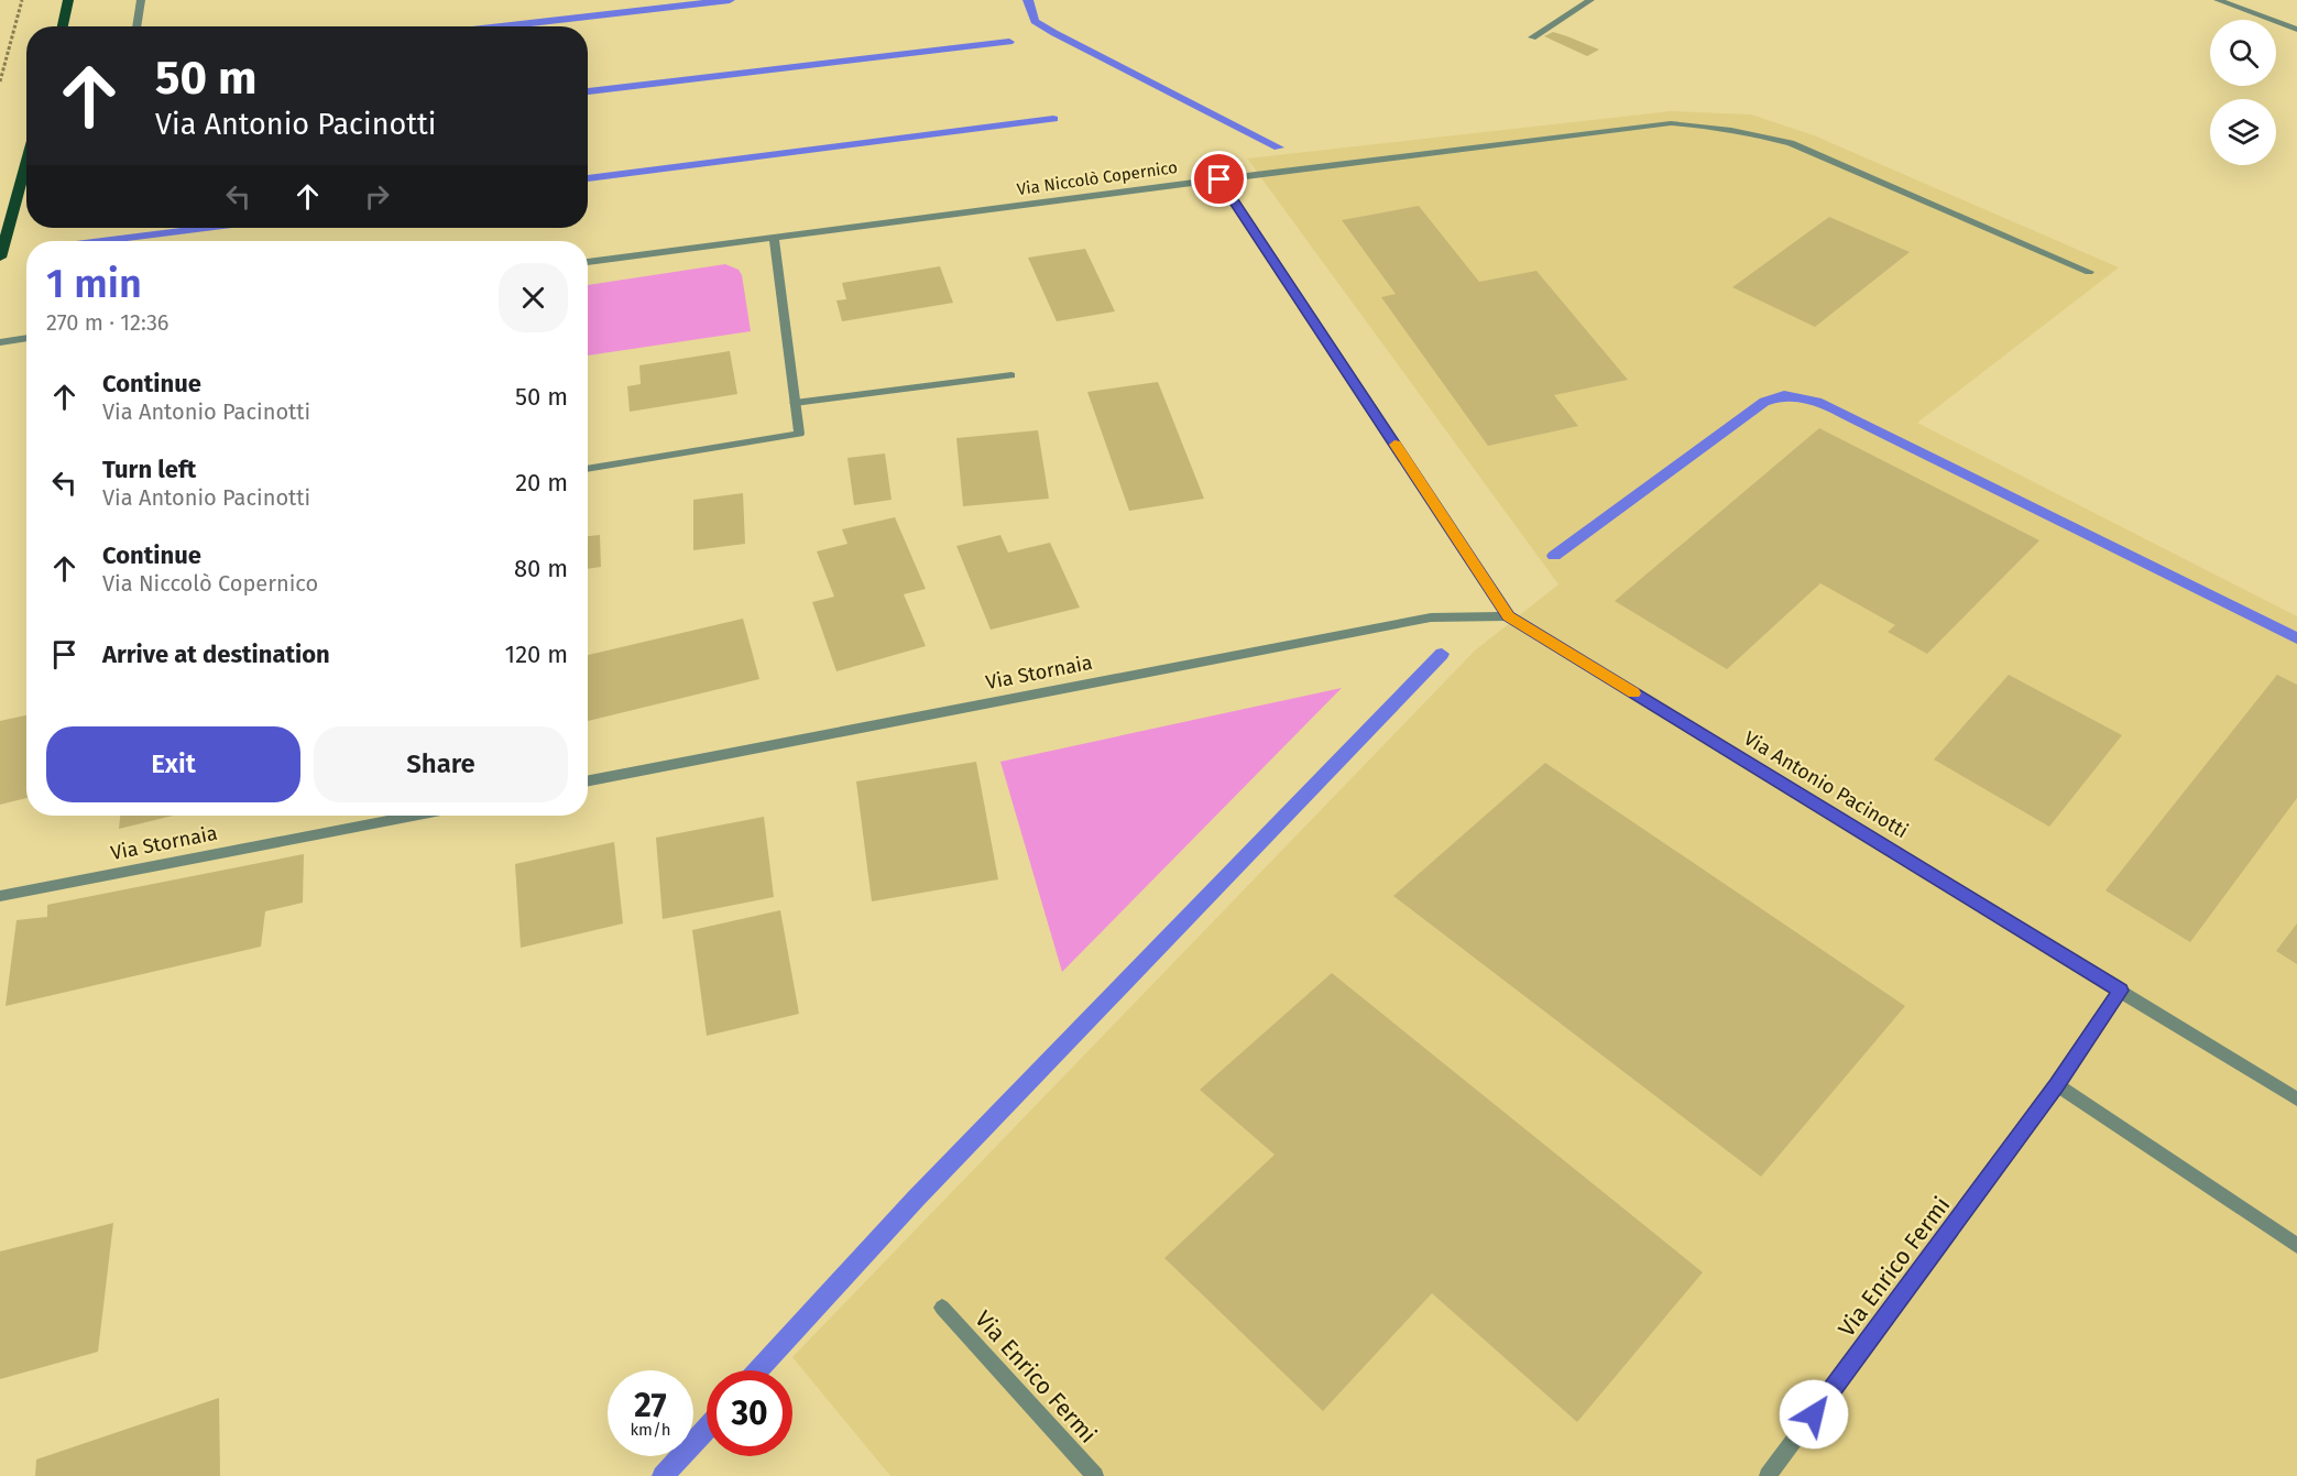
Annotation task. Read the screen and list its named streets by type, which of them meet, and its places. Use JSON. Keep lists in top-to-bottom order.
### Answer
{
  "streets": {
    "street": [
      "Via Niccolò Copernico",
      "Via Stornaia",
      "Via Antonio Pacinotti",
      "Via Enrico Fermi"
    ]
  },
  "crossings": [
    ["Via Stornaia", "Via Antonio Pacinotti"]
  ],
  "page": {
    "turn": ["50 m", "Via Antonio Pacinotti"],
    "heading": ["1 min", "270 m · 12:36"],
    "list": [
      {
        "name": "Continue",
        "note": "Via Antonio Pacinotti",
        "value": "50 m"
      },
      {
        "name": "Turn left",
        "note": "Via Antonio Pacinotti",
        "value": "20 m"
      },
      {
        "name": "Continue",
        "note": "Via Niccolò Copernico",
        "value": "80 m"
      },
      {
        "name": "Arrive at destination",
        "value": "120 m"
      }
    ],
    "buttons": ["Exit", "Share"],
    "speed": "27 km/h",
    "limit": "30"
  }
}
